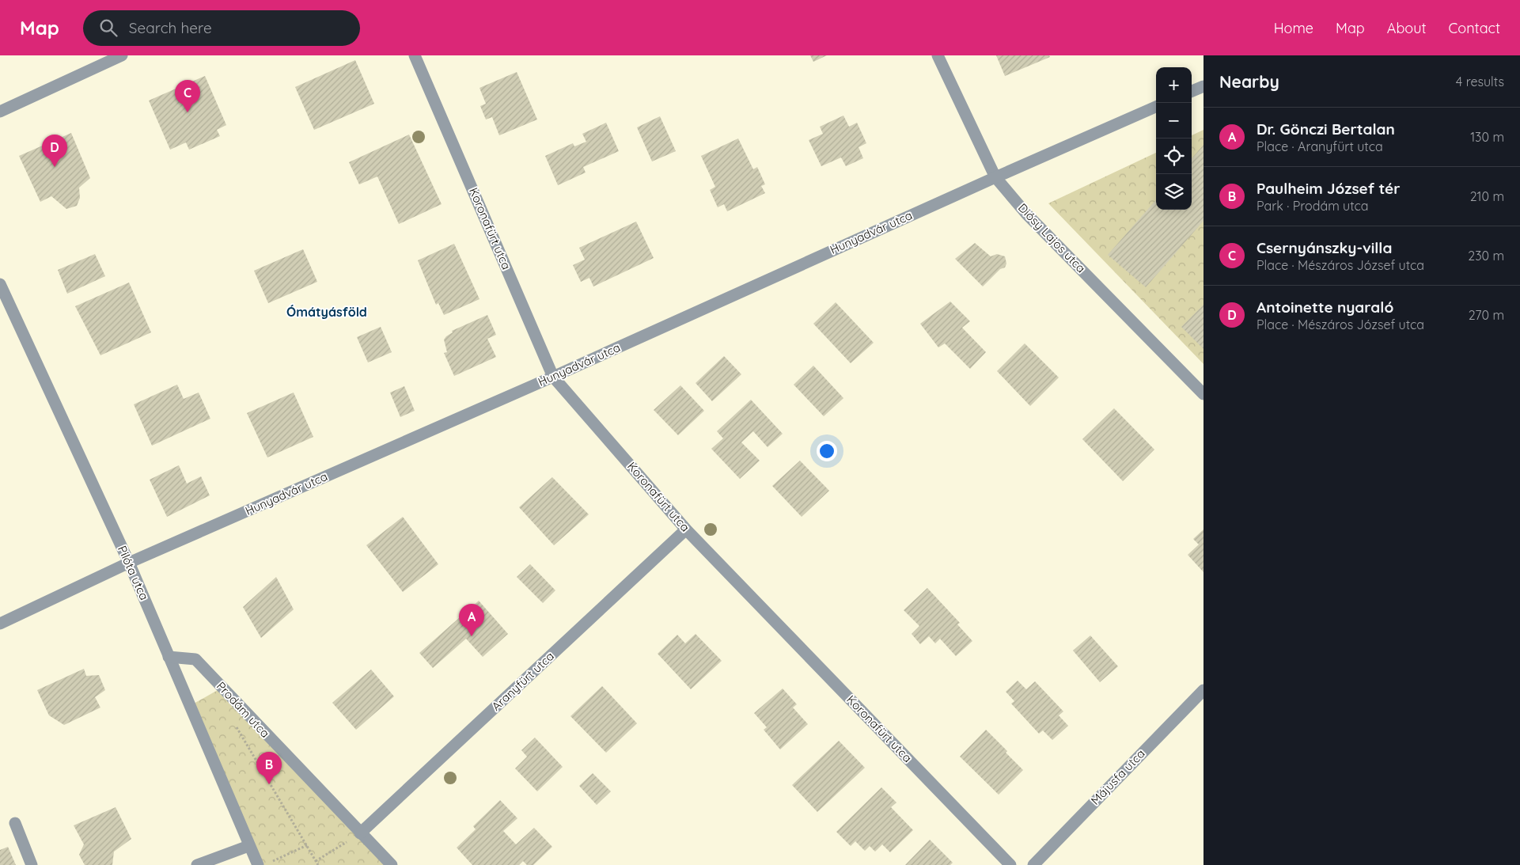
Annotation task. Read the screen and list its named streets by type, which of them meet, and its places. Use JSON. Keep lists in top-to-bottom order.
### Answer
{
  "streets": {
    "street": [
      "Koronafürt utca",
      "Hunyadvár utca",
      "Diósy Lajos utca",
      "Pilóta utca",
      "Aranyfürt utca",
      "Prodám utca",
      "Májusfa utca"
    ]
  },
  "crossings": [
    ["Koronafürt utca", "Hunyadvár utca"],
    ["Koronafürt utca", "Aranyfürt utca"],
    ["Hunyadvár utca", "Diósy Lajos utca"],
    ["Hunyadvár utca", "Pilóta utca"],
    ["Pilóta utca", "Prodám utca"],
    ["Aranyfürt utca", "Prodám utca"]
  ],
  "districts": ["Ómátyásföld"],
  "page": {
    "header": "Map",
    "search": "Search here",
    "nav": [
      "Home",
      "Map",
      "About",
      "Contact"
    ],
    "heading": ["Nearby", "4 results"],
    "map_buttons": ["+", "−"],
    "pins": [
      "C",
      "D",
      "A",
      "B"
    ],
    "list": [
      {
        "mark": "A",
        "name": "Dr. Gönczi Bertalan",
        "note": "Place · Aranyfürt utca",
        "value": "130 m"
      },
      {
        "mark": "B",
        "name": "Paulheim József tér",
        "note": "Park · Prodám utca",
        "value": "210 m"
      },
      {
        "mark": "C",
        "name": "Csernyánszky-villa",
        "note": "Place · Mészáros József utca",
        "value": "230 m"
      },
      {
        "mark": "D",
        "name": "Antoinette nyaraló",
        "note": "Place · Mészáros József utca",
        "value": "270 m"
      }
    ]
  }
}
